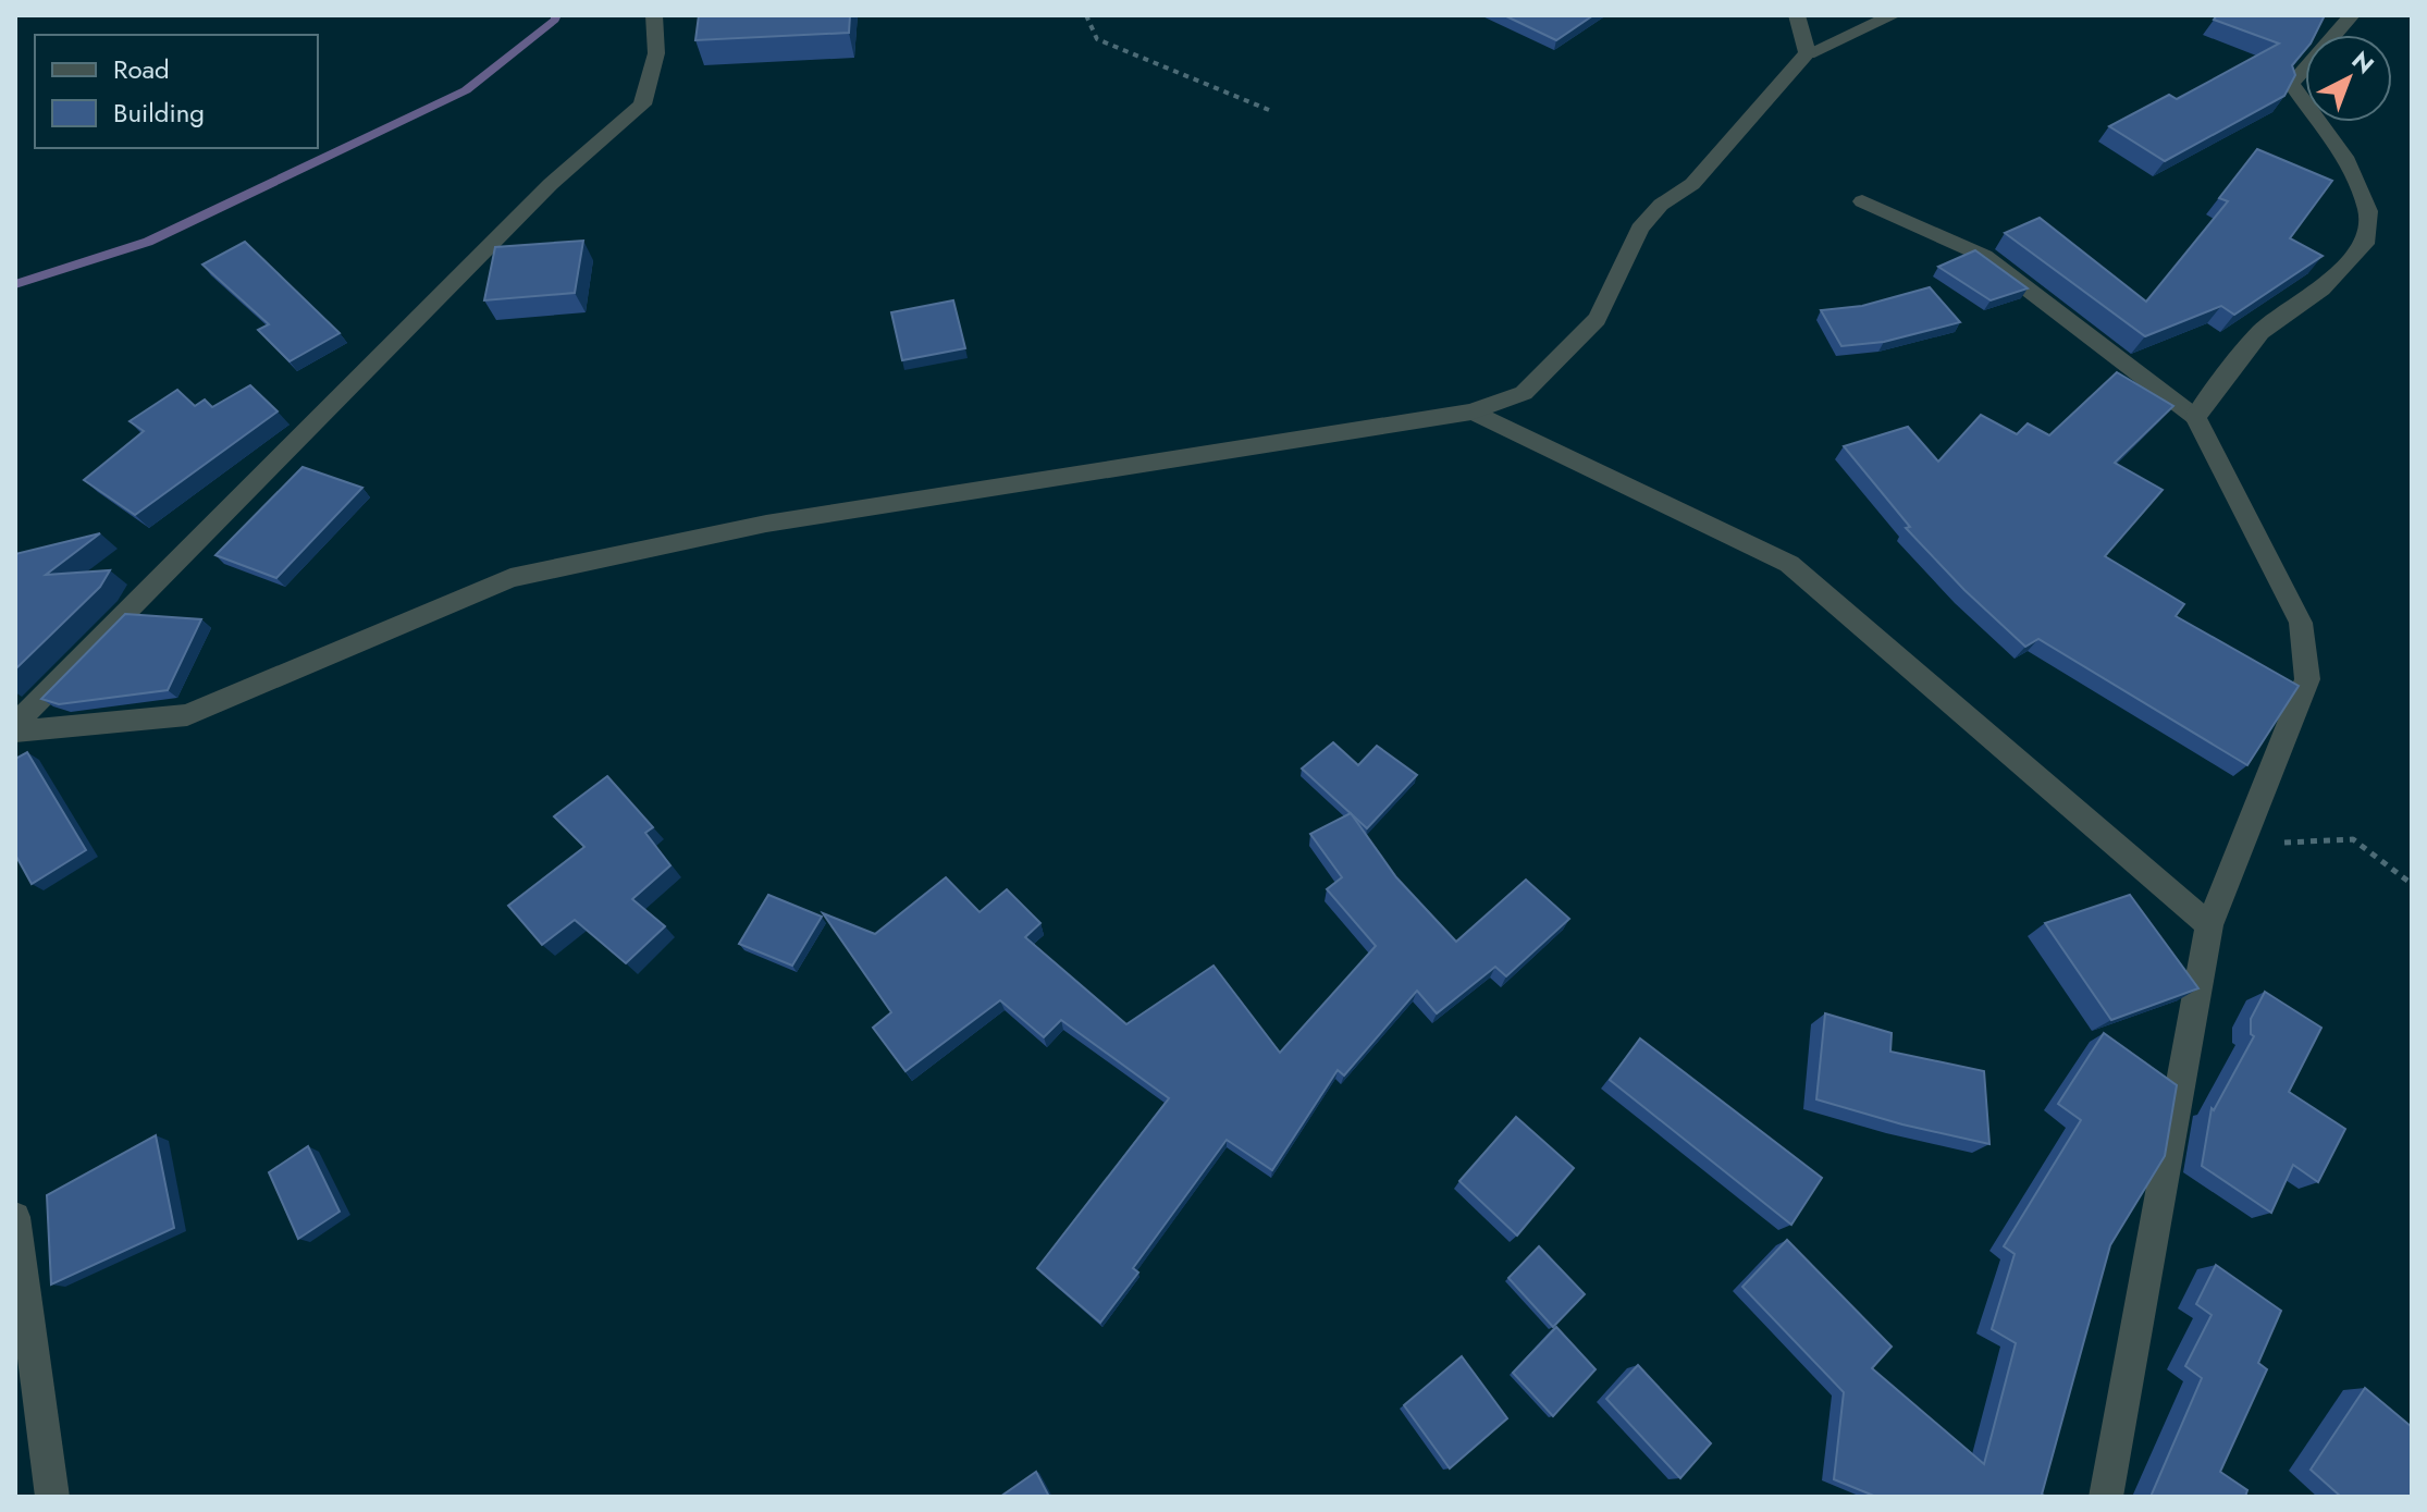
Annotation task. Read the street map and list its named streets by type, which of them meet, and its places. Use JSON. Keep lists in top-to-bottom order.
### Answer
{
  "legend": ["Road", "Building"],
  "north": "top right"
}
